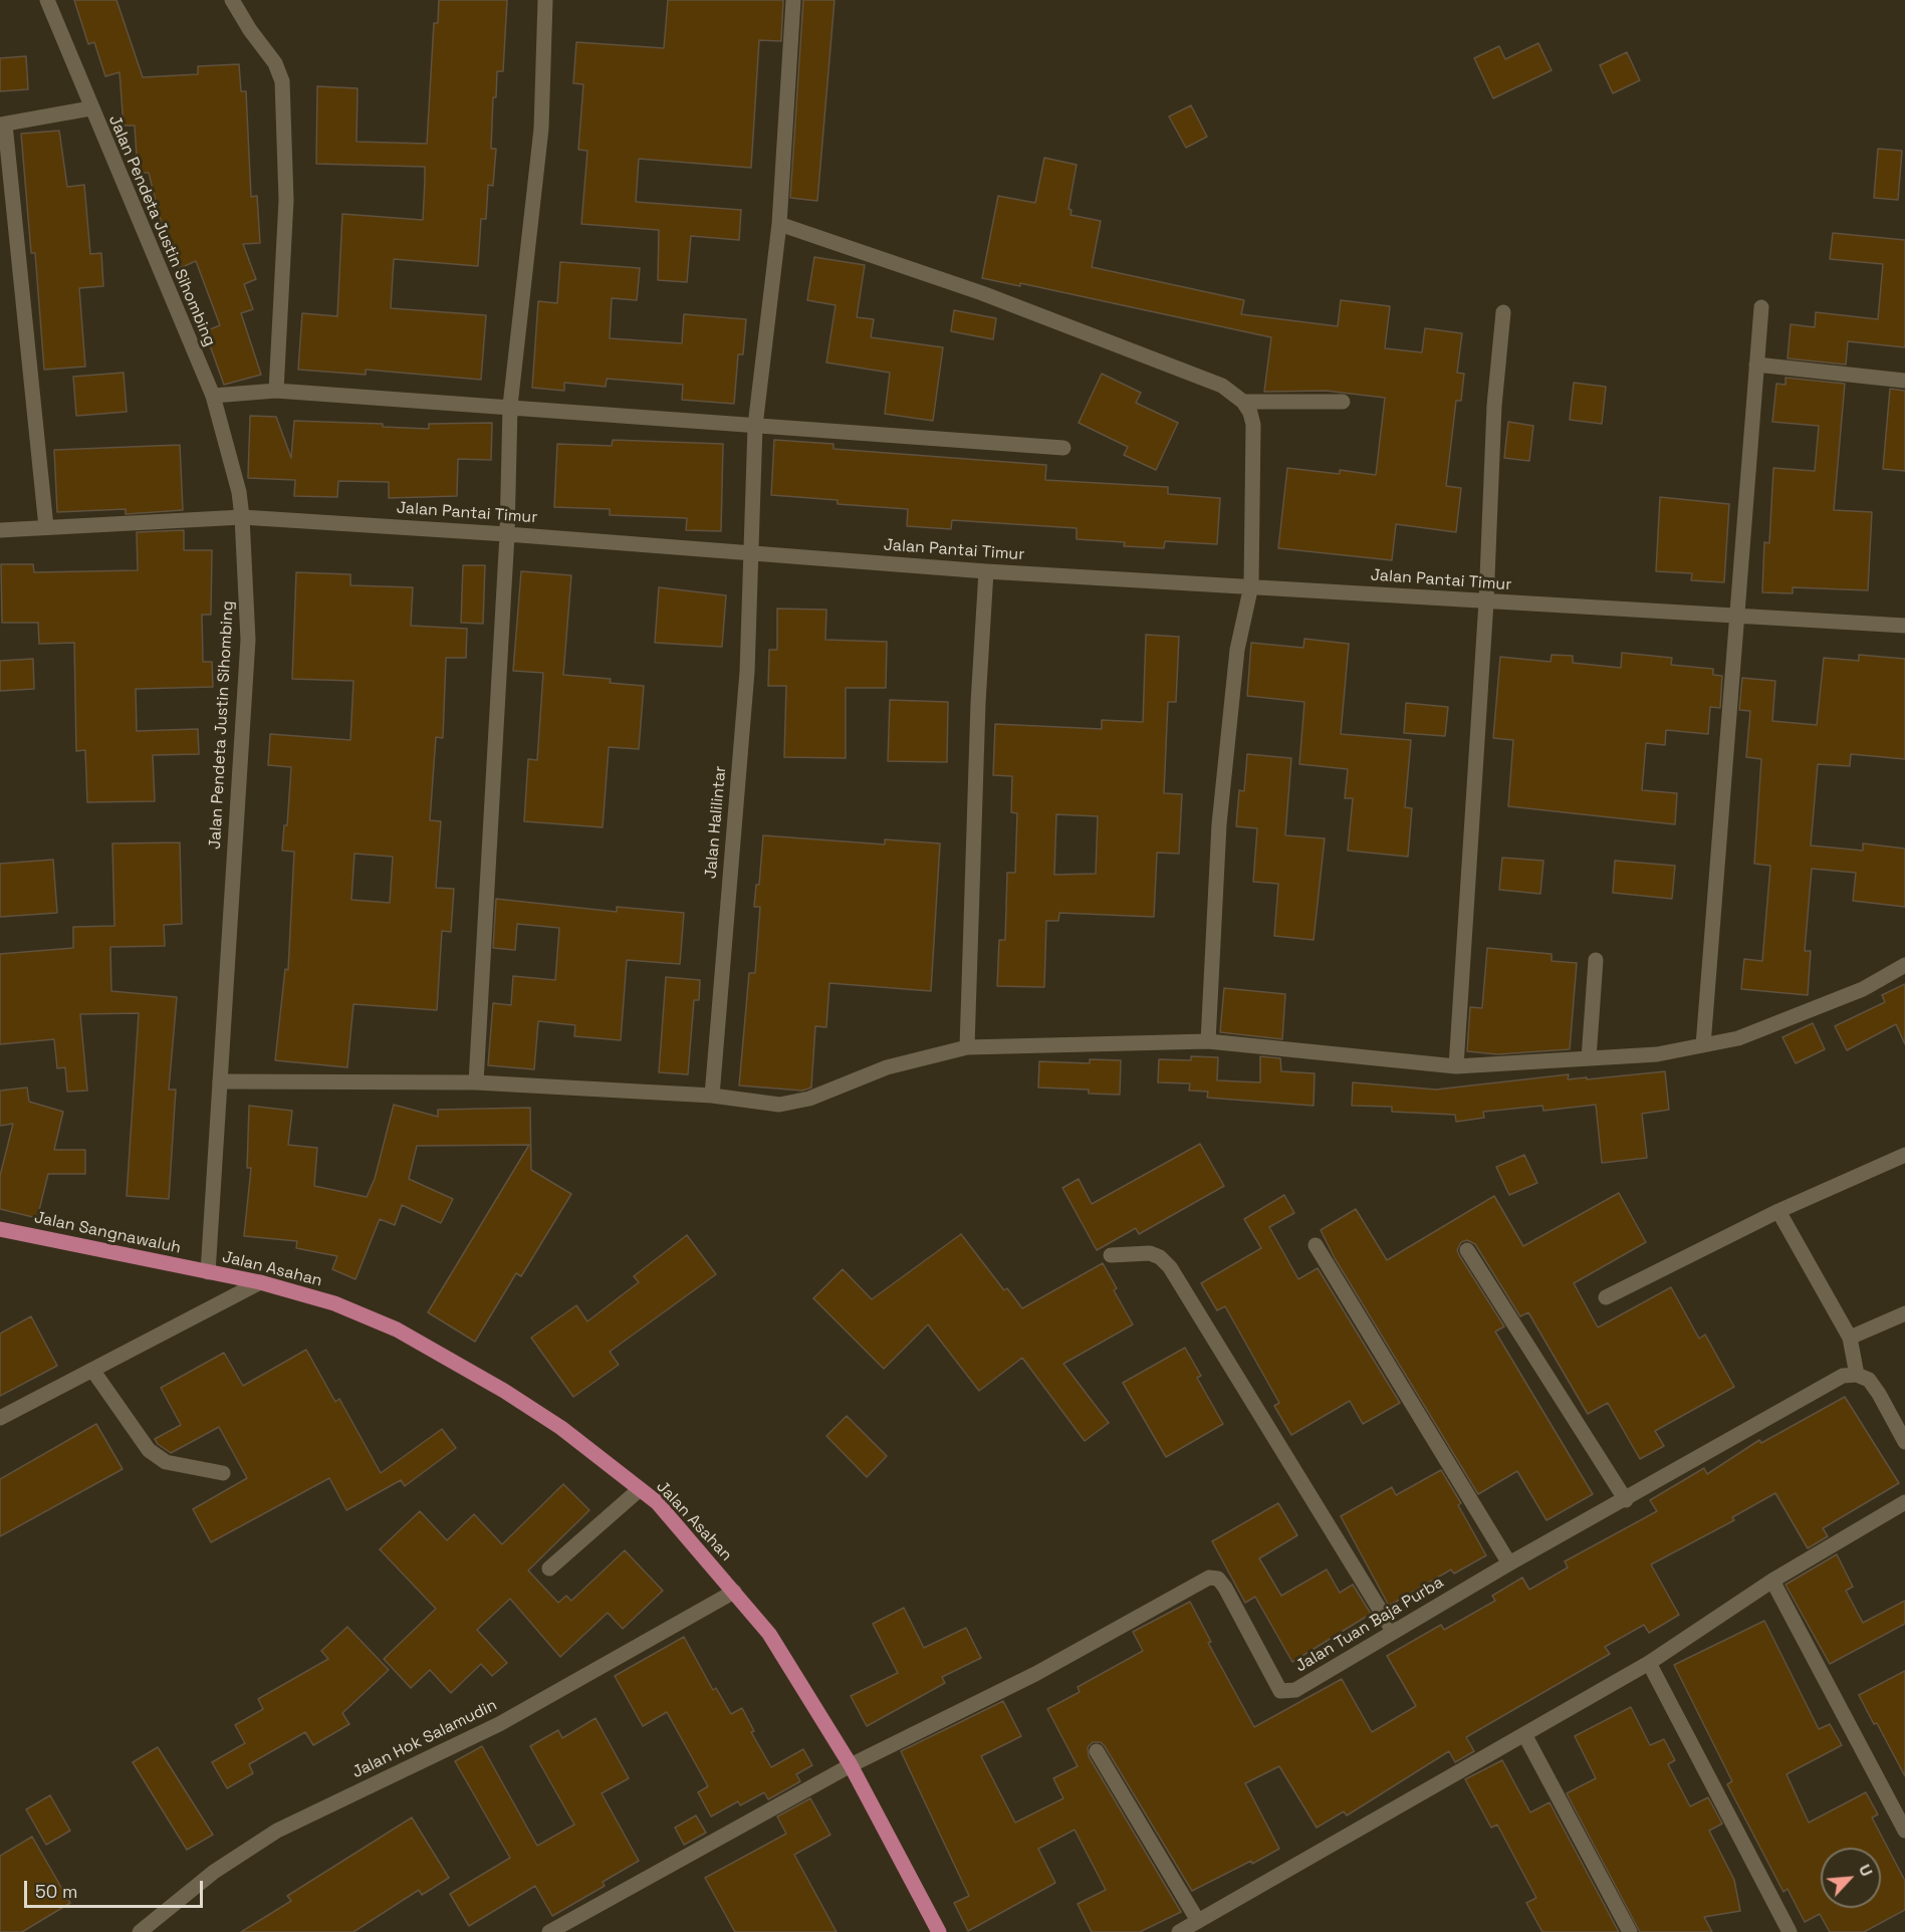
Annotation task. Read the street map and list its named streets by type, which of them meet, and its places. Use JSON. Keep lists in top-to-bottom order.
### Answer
{
  "streets": {
    "main road": ["Jalan Sangnawaluh", "Jalan Asahan"],
    "street": [
      "Jalan Pendeta Justin Sihombing",
      "Jalan Pantai Timur",
      "Jalan Halilintar",
      "Jalan Tuan Baja Purba",
      "Jalan Hok Salamudin"
    ]
  },
  "crossings": [
    ["Jalan Pendeta Justin Sihombing", "Jalan Pantai Timur"],
    ["Jalan Pendeta Justin Sihombing", "Jalan Sangnawaluh"],
    ["Jalan Pendeta Justin Sihombing", "Jalan Asahan"],
    ["Jalan Pantai Timur", "Jalan Halilintar"],
    ["Jalan Sangnawaluh", "Jalan Asahan"],
    ["Jalan Asahan", "Jalan Tuan Baja Purba"],
    ["Jalan Asahan", "Jalan Hok Salamudin"]
  ],
  "scale_bar": "50 m",
  "north": "top right"
}
